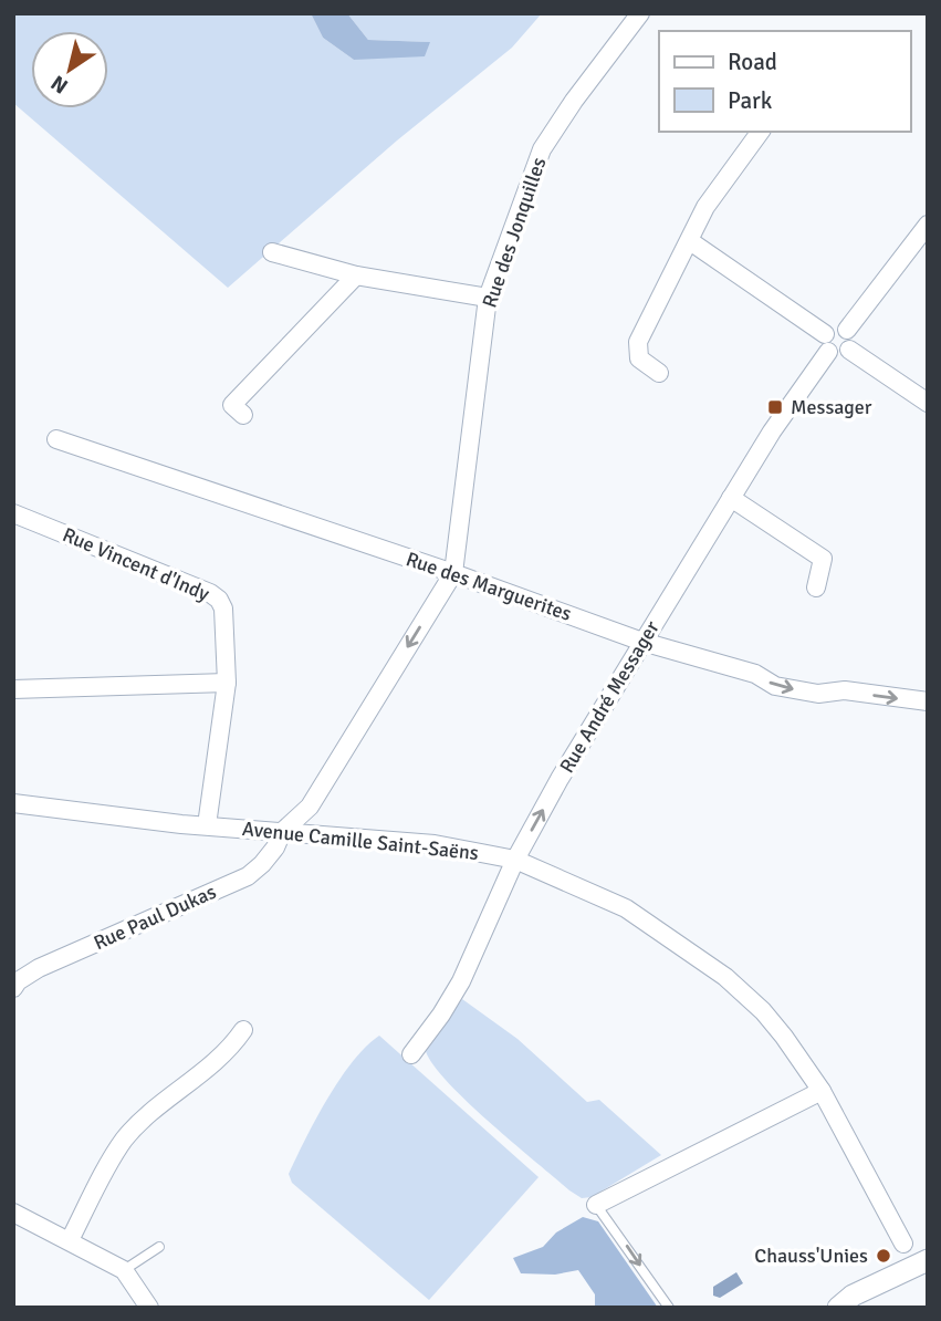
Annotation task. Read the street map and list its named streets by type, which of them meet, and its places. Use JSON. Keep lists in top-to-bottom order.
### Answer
{
  "streets": {
    "street": [
      "Rue des Jonquilles",
      "Rue Vincent d'Indy",
      "Rue des Marguerites",
      "Rue André Messager",
      "Avenue Camille Saint-Saëns",
      "Rue Paul Dukas"
    ]
  },
  "crossings": [
    ["Rue des Jonquilles", "Rue des Marguerites"],
    ["Rue des Jonquilles", "Rue Paul Dukas"],
    ["Rue Vincent d'Indy", "Avenue Camille Saint-Saëns"],
    ["Rue des Marguerites", "Rue André Messager"],
    ["Rue des Marguerites", "Rue Paul Dukas"],
    ["Rue André Messager", "Avenue Camille Saint-Saëns"],
    ["Avenue Camille Saint-Saëns", "Rue Paul Dukas"]
  ],
  "one_way": ["Rue Paul Dukas"],
  "places": {
    "transit": ["Messager"],
    "other": ["Chauss'Unies"]
  },
  "legend": ["Road", "Park"],
  "north": "bottom left"
}
